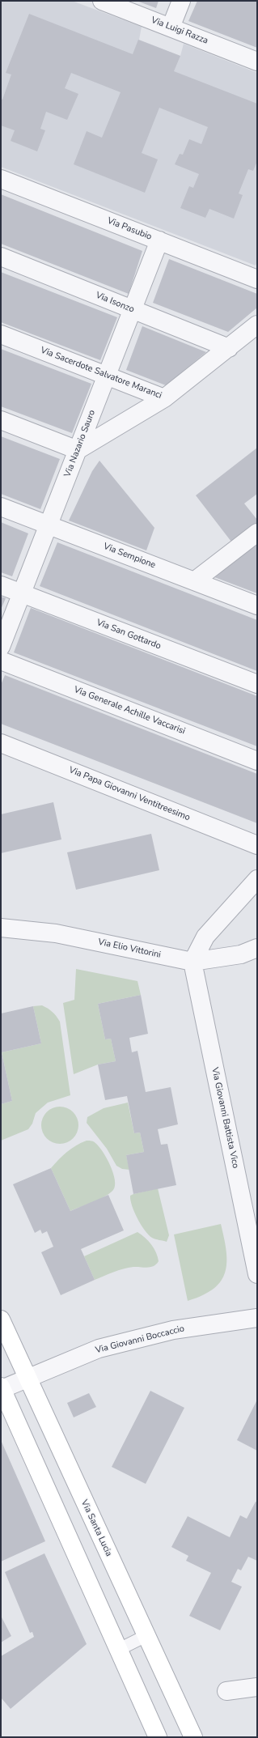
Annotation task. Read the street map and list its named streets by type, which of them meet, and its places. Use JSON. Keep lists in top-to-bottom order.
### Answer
{
  "streets": {
    "main road": ["Via Santa Lucia"],
    "street": [
      "Via Luigi Razza",
      "Via Pasubio",
      "Via Isonzo",
      "Via Sacerdote Salvatore Maranci",
      "Via Nazario Sauro",
      "Via Sempione",
      "Via San Gottardo",
      "Via Generale Achille Vaccarisi",
      "Via Papa Giovanni Ventitreesimo",
      "Via Elio Vittorini",
      "Via Giovanni Battista Vico",
      "Via Giovanni Boccaccio"
    ]
  },
  "crossings": [
    ["Via Pasubio", "Via Nazario Sauro"],
    ["Via Isonzo", "Via Sacerdote Salvatore Maranci"],
    ["Via Isonzo", "Via Nazario Sauro"],
    ["Via Sacerdote Salvatore Maranci", "Via Nazario Sauro"],
    ["Via Nazario Sauro", "Via Sempione"],
    ["Via Nazario Sauro", "Via San Gottardo"],
    ["Via Elio Vittorini", "Via Giovanni Battista Vico"],
    ["Via Giovanni Boccaccio", "Via Santa Lucia"]
  ]
}
